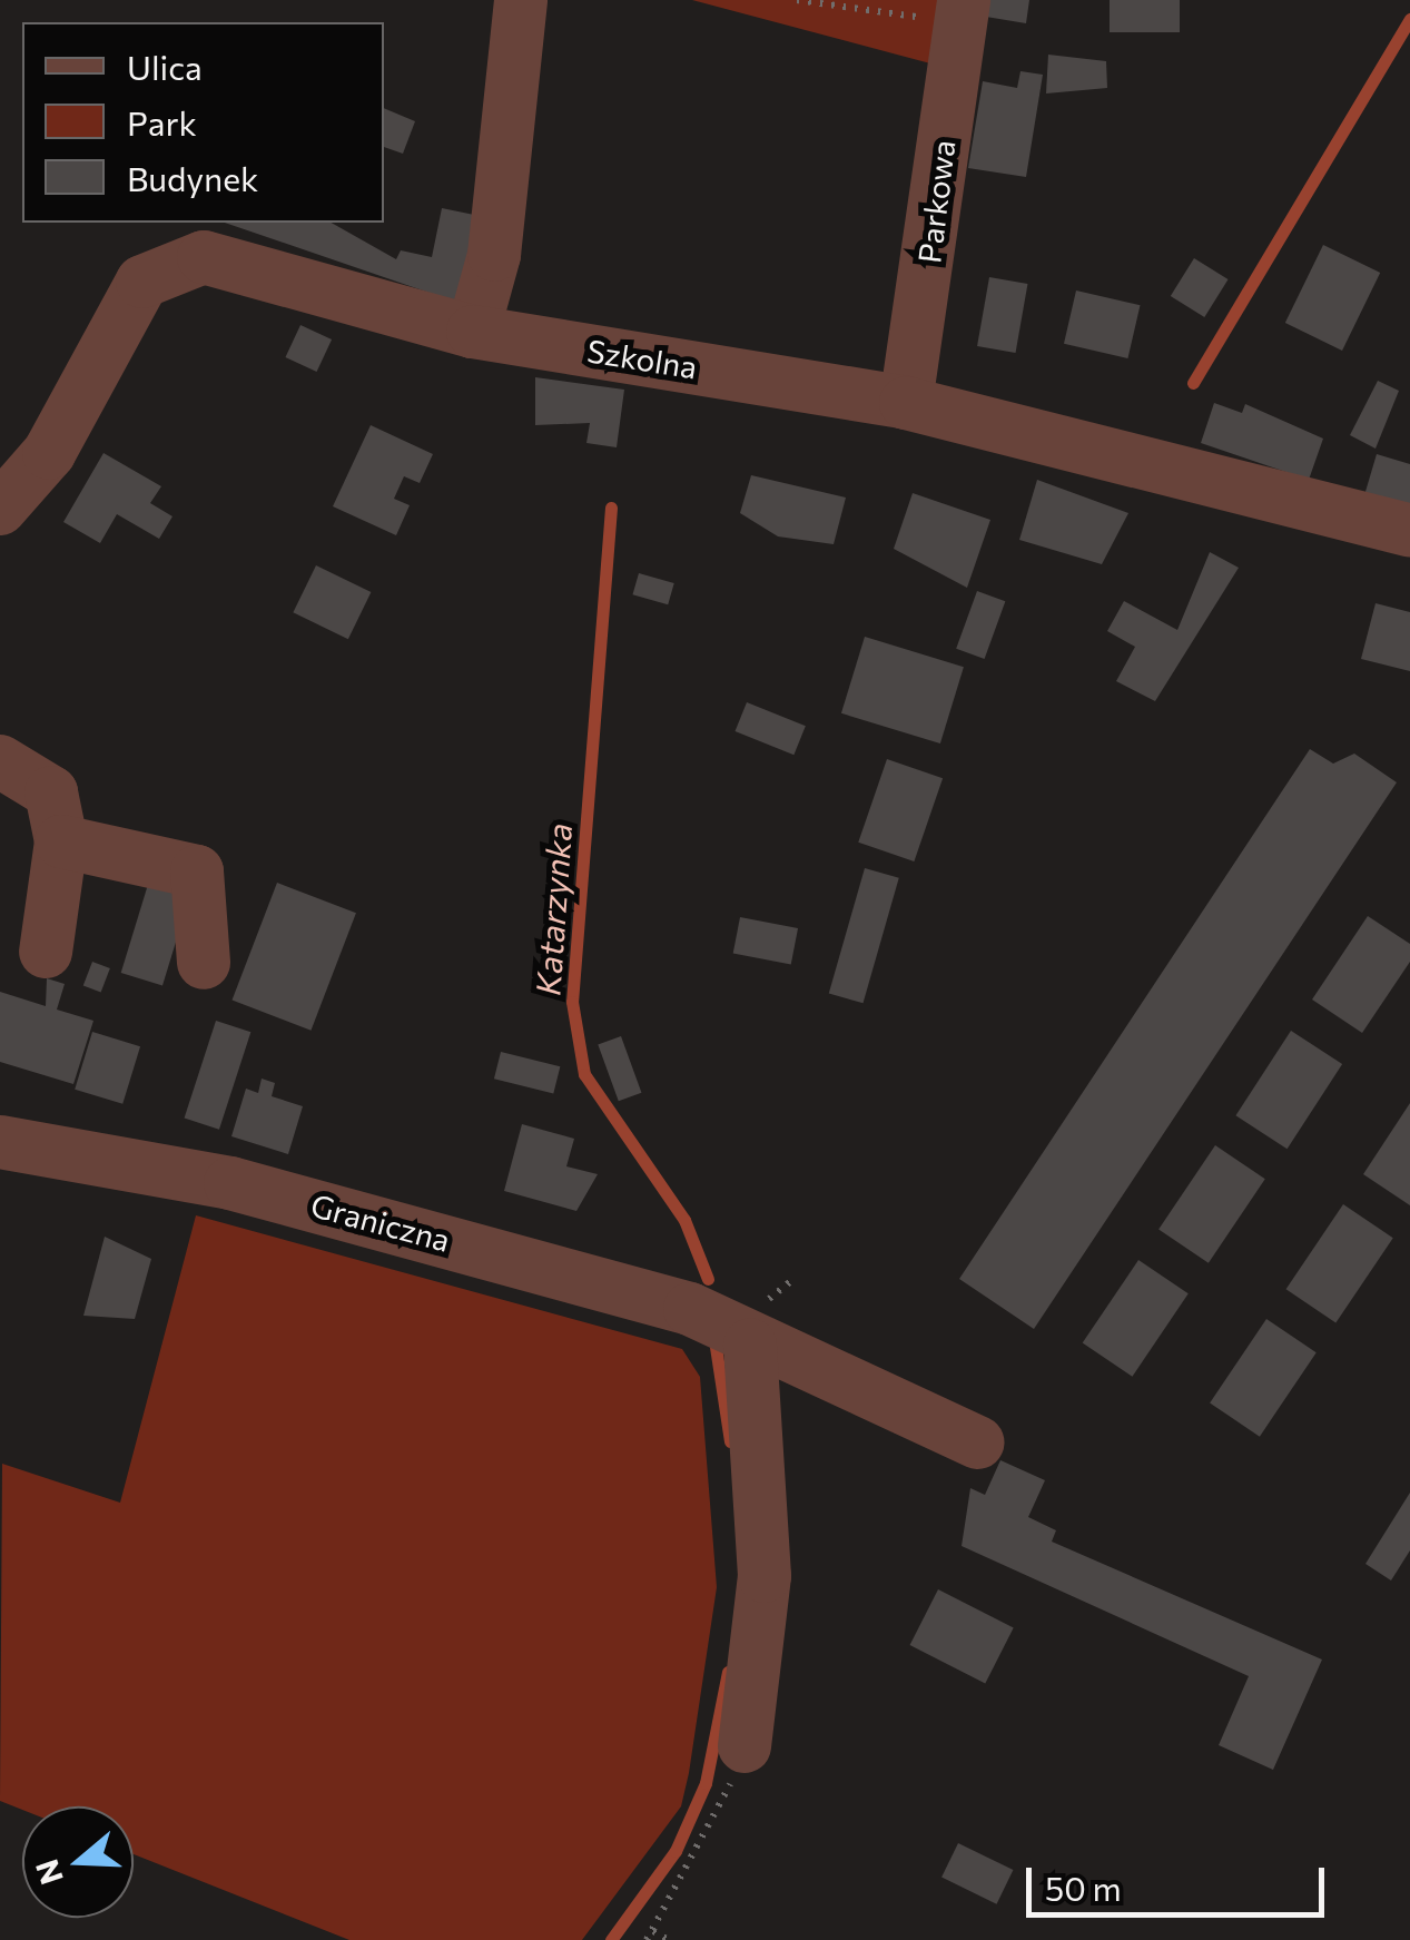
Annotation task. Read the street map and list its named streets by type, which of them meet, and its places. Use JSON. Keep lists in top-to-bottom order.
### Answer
{
  "streets": {
    "street": ["Parkowa", "Szkolna", "Graniczna"]
  },
  "crossings": [
    ["Parkowa", "Szkolna"]
  ],
  "water": ["Katarzynka"],
  "legend": ["Ulica", "Park", "Budynek"],
  "scale_bar": "50 m",
  "north": "left"
}
